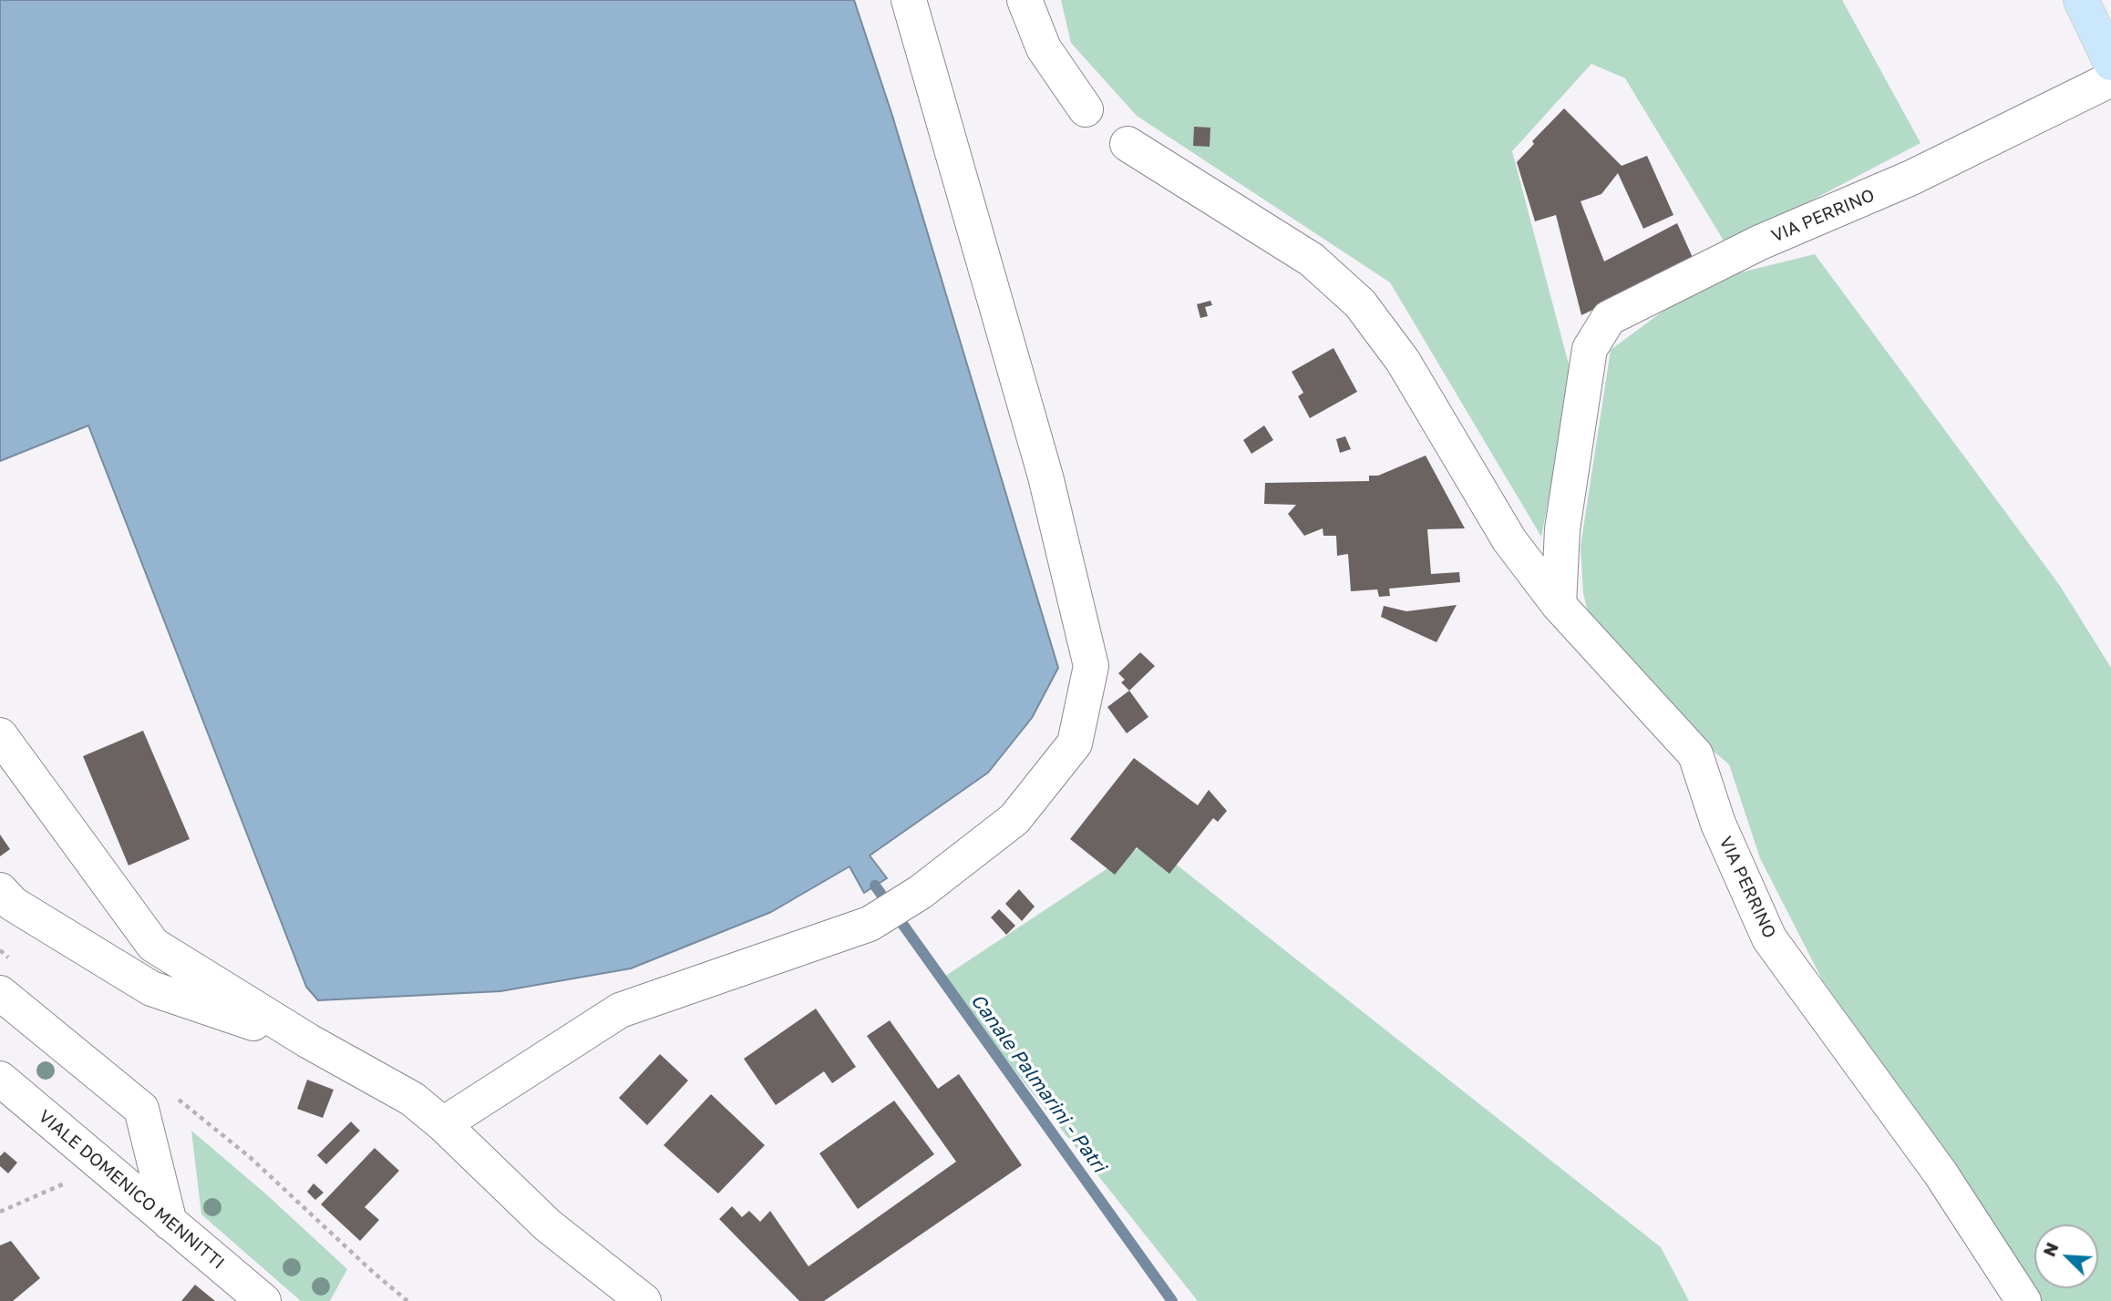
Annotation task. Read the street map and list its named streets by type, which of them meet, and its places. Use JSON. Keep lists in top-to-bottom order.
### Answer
{
  "streets": {
    "street": ["VIA PERRINO", "VIALE DOMENICO MENNITTI"]
  },
  "water": ["Canale Palmarini - Patri"],
  "north": "top left"
}
